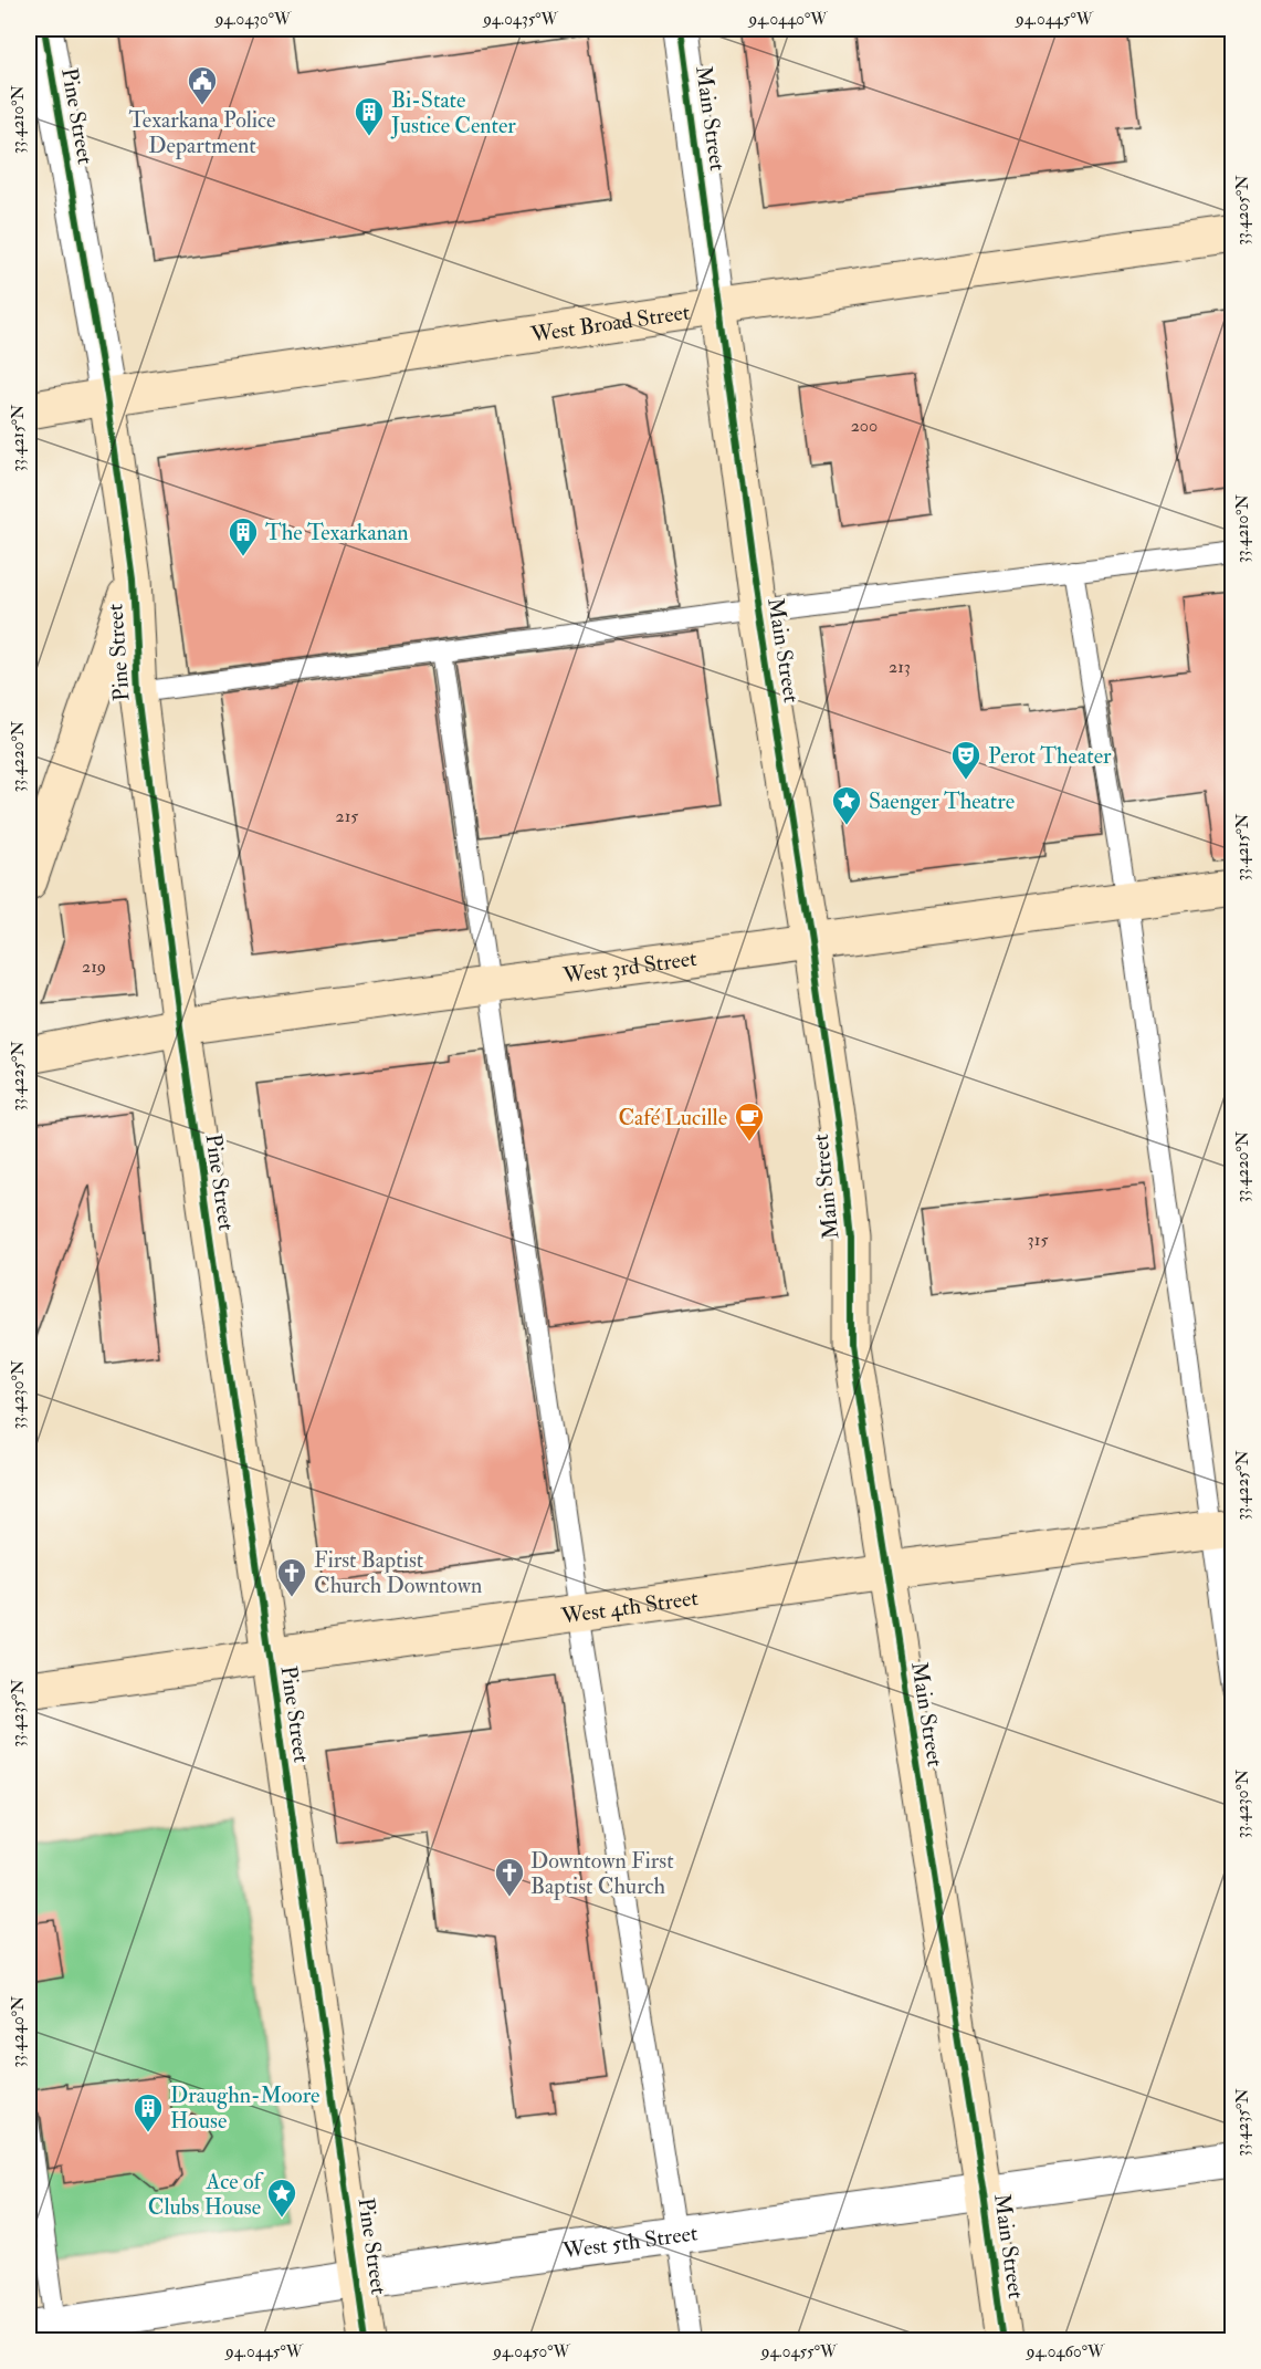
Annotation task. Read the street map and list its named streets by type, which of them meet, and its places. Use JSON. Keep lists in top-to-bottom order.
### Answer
{
  "streets": {
    "street": [
      "Pine Street",
      "Main Street",
      "West Broad Street",
      "West 3rd Street",
      "West 4th Street",
      "West 5th Street"
    ]
  },
  "crossings": [
    ["Pine Street", "West Broad Street"],
    ["Pine Street", "West 3rd Street"],
    ["Pine Street", "West 4th Street"],
    ["Pine Street", "West 5th Street"],
    ["Main Street", "West Broad Street"],
    ["Main Street", "West 3rd Street"],
    ["Main Street", "West 4th Street"],
    ["Main Street", "West 5th Street"]
  ],
  "places": {
    "public building": ["Texarkana Police Department"],
    "building": ["Bi-State Justice Center", "The Texarkanan", "Draughn-Moore House"],
    "theatre": ["Perot Theater"],
    "place": ["Saenger Theatre", "Ace of Clubs House"],
    "cafe": ["Café Lucille"],
    "church": ["First Baptist Church Downtown", "Downtown First Baptist Church"]
  },
  "house_numbers": [
    "200",
    "213",
    "215",
    "219",
    "315"
  ],
  "coordinates": [
    "94.0430°W",
    "94.0435°W",
    "94.0440°W",
    "94.0445°W",
    "33.4210°N",
    "33.4205°N",
    "33.4215°N",
    "33.4220°N",
    "33.4225°N",
    "33.4230°N",
    "33.4235°N",
    "33.4240°N",
    "94.0450°W",
    "94.0455°W",
    "94.0460°W"
  ]
}
